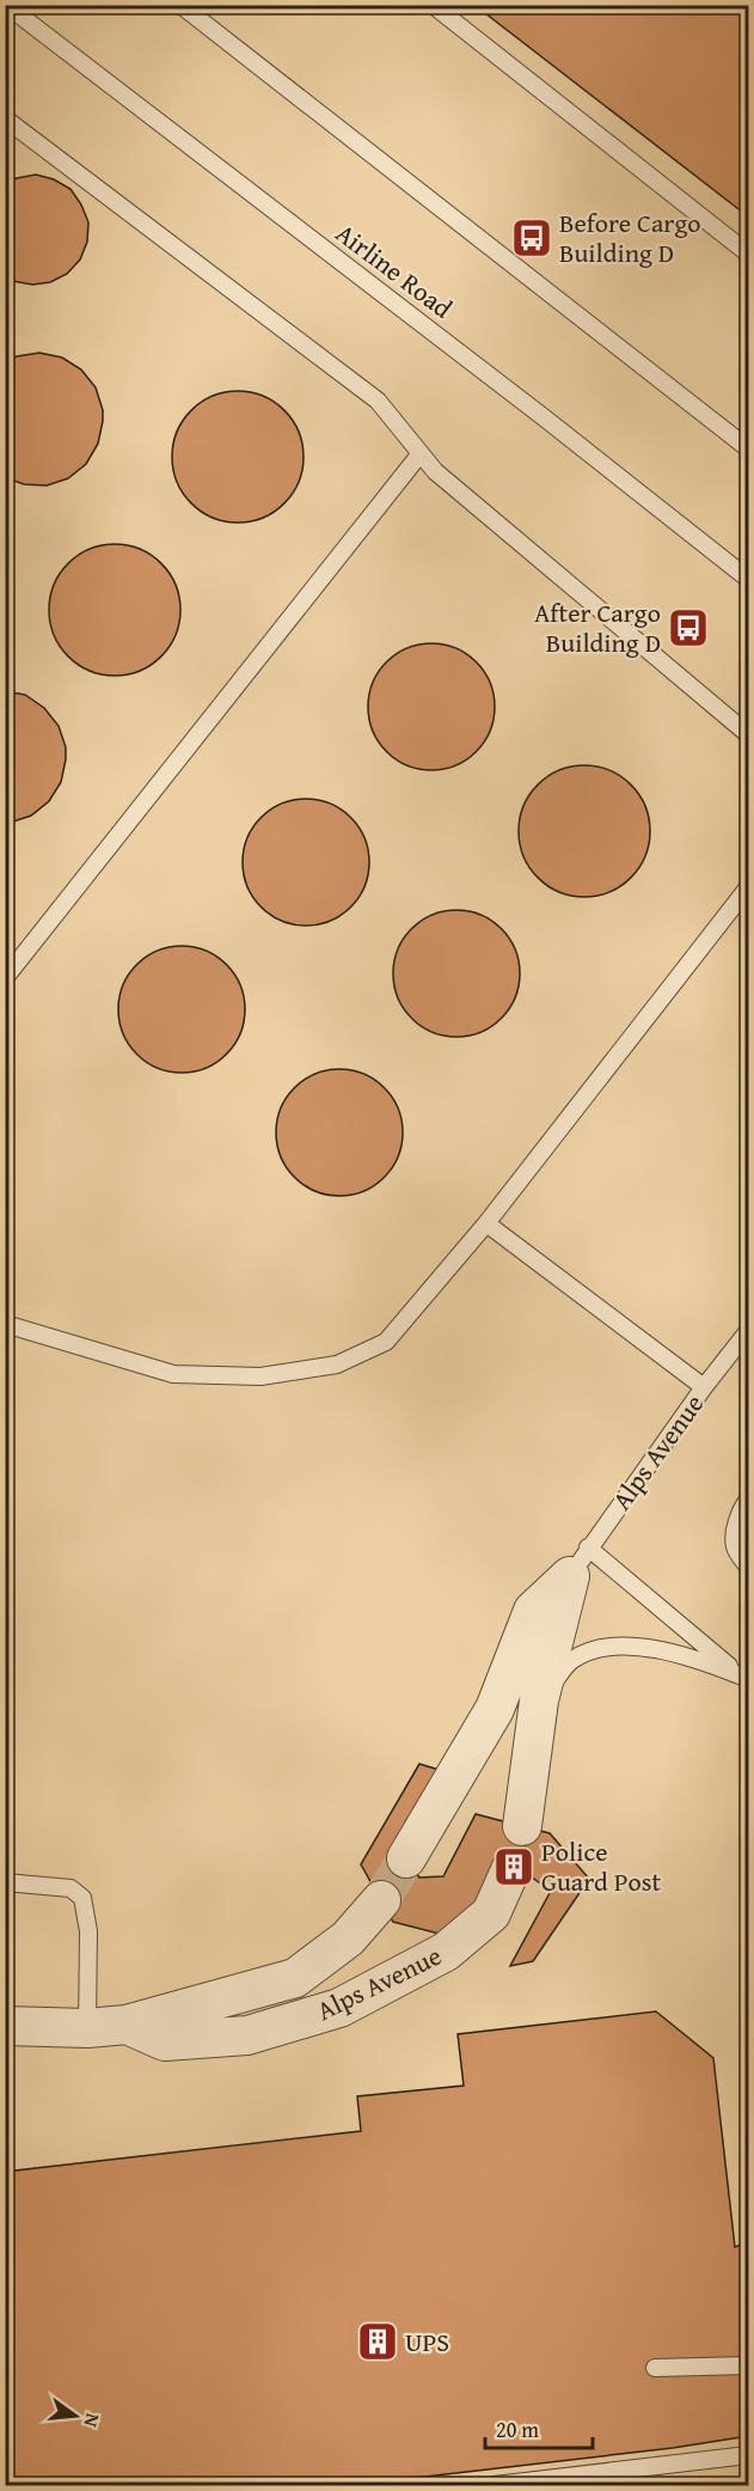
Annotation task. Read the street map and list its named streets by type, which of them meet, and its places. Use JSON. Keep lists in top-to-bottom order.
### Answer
{
  "streets": {
    "street": ["Alps Avenue"],
    "lane": ["Airline Road"]
  },
  "places": {
    "bus stop": ["Before Cargo Building D", "After Cargo Building D"],
    "building": ["Police Guard Post", "UPS"]
  },
  "scale_bar": "20 m",
  "north": "right"
}
